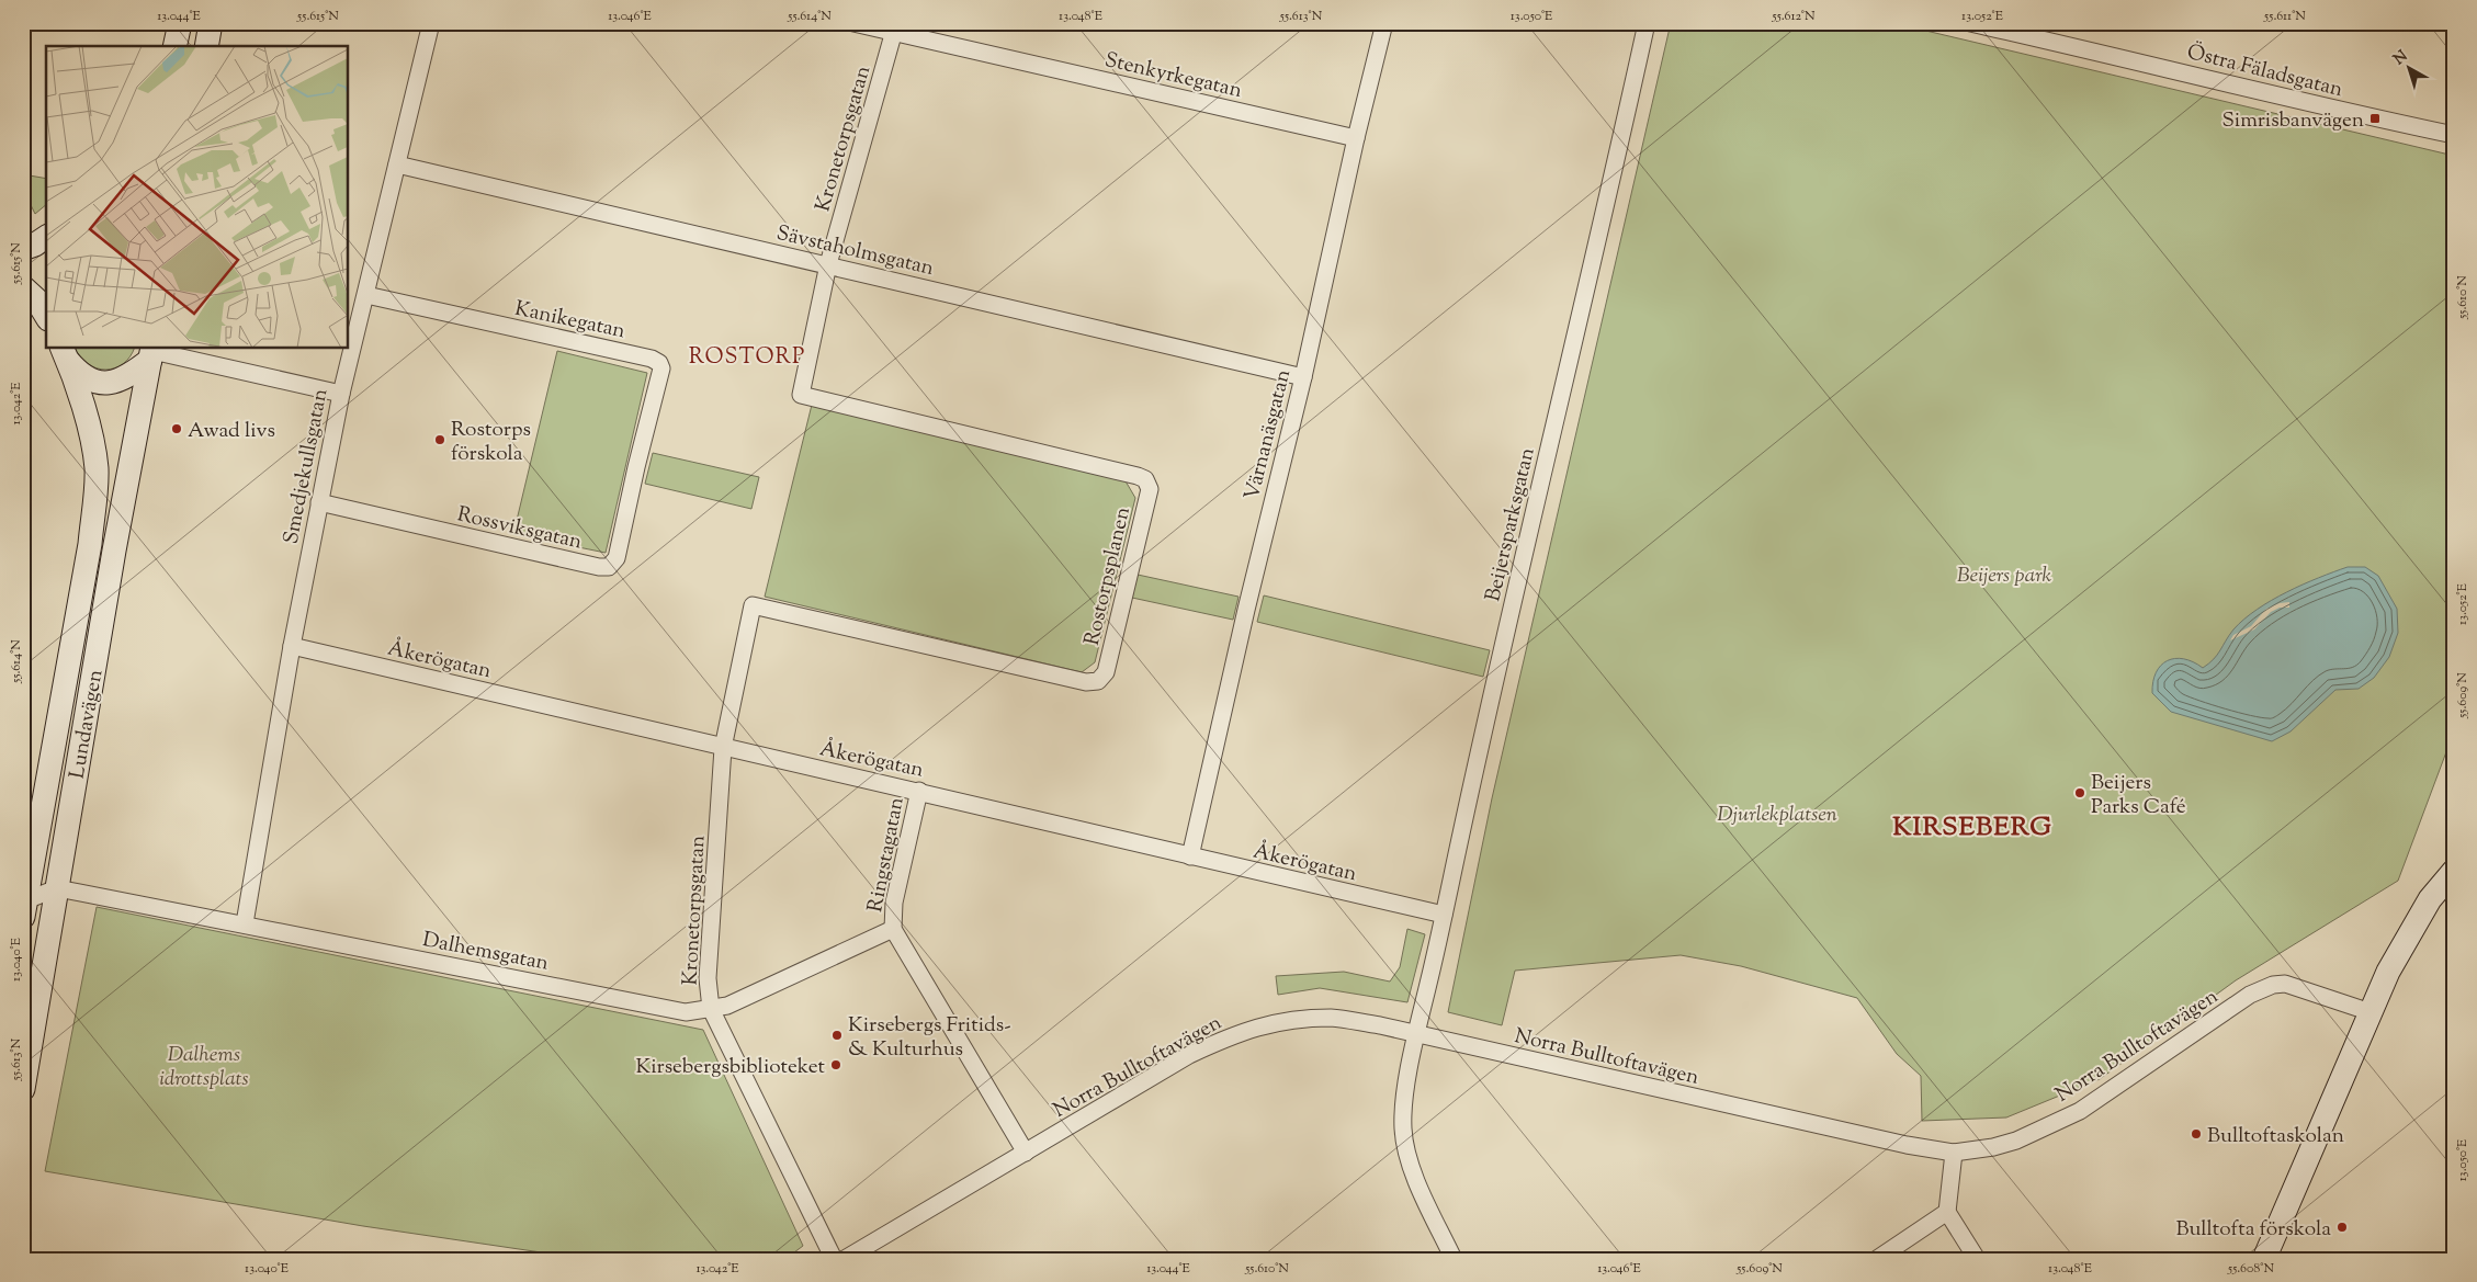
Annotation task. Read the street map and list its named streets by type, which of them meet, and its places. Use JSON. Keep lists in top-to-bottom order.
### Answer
{
  "streets": {
    "main road": ["Lundavägen"],
    "street": [
      "Östra Fäladsgatan",
      "Stenkyrkegatan",
      "Kronetorpsgatan",
      "Sävstaholmsgatan",
      "Kanikegatan",
      "Värnanäsgatan",
      "Smedjekullsgatan",
      "Beijersparksgatan",
      "Rossviksgatan",
      "Rostorpsplanen",
      "Åkerögatan",
      "Ringstagatan",
      "Dalhemsgatan",
      "Norra Bulltoftavägen"
    ]
  },
  "crossings": [
    ["Stenkyrkegatan", "Kronetorpsgatan"],
    ["Stenkyrkegatan", "Värnanäsgatan"],
    ["Kronetorpsgatan", "Sävstaholmsgatan"],
    ["Kronetorpsgatan", "Rostorpsplanen"],
    ["Kronetorpsgatan", "Åkerögatan"],
    ["Kronetorpsgatan", "Dalhemsgatan"],
    ["Sävstaholmsgatan", "Värnanäsgatan"],
    ["Sävstaholmsgatan", "Smedjekullsgatan"],
    ["Kanikegatan", "Smedjekullsgatan"],
    ["Kanikegatan", "Rossviksgatan"],
    ["Värnanäsgatan", "Åkerögatan"],
    ["Smedjekullsgatan", "Rossviksgatan"],
    ["Smedjekullsgatan", "Åkerögatan"],
    ["Smedjekullsgatan", "Dalhemsgatan"],
    ["Beijersparksgatan", "Åkerögatan"],
    ["Beijersparksgatan", "Norra Bulltoftavägen"],
    ["Åkerögatan", "Ringstagatan"],
    ["Lundavägen", "Dalhemsgatan"],
    ["Ringstagatan", "Dalhemsgatan"],
    ["Ringstagatan", "Norra Bulltoftavägen"]
  ],
  "districts": ["ROSTORP", "KIRSEBERG"],
  "parks": ["Beijers park", "Djurlekplatsen", "Dalhems idrottsplats"],
  "places": {
    "transit": ["Simrisbanvägen"],
    "other": [
      "Awad livs",
      "Rostorps förskola",
      "Beijers Parks Café",
      "Kirsebergs Fritids- & Kulturhus",
      "Kirsebergsbiblioteket",
      "Bulltoftaskolan",
      "Bulltofta förskola"
    ]
  },
  "north": "top left",
  "coordinates": [
    "13.044°E",
    "55.615°N",
    "13.046°E",
    "55.614°N",
    "13.048°E",
    "55.613°N",
    "13.050°E",
    "55.612°N",
    "13.052°E",
    "55.611°N",
    "55.610°N",
    "13.042°E",
    "55.609°N",
    "13.040°E",
    "55.608°N"
  ]
}
